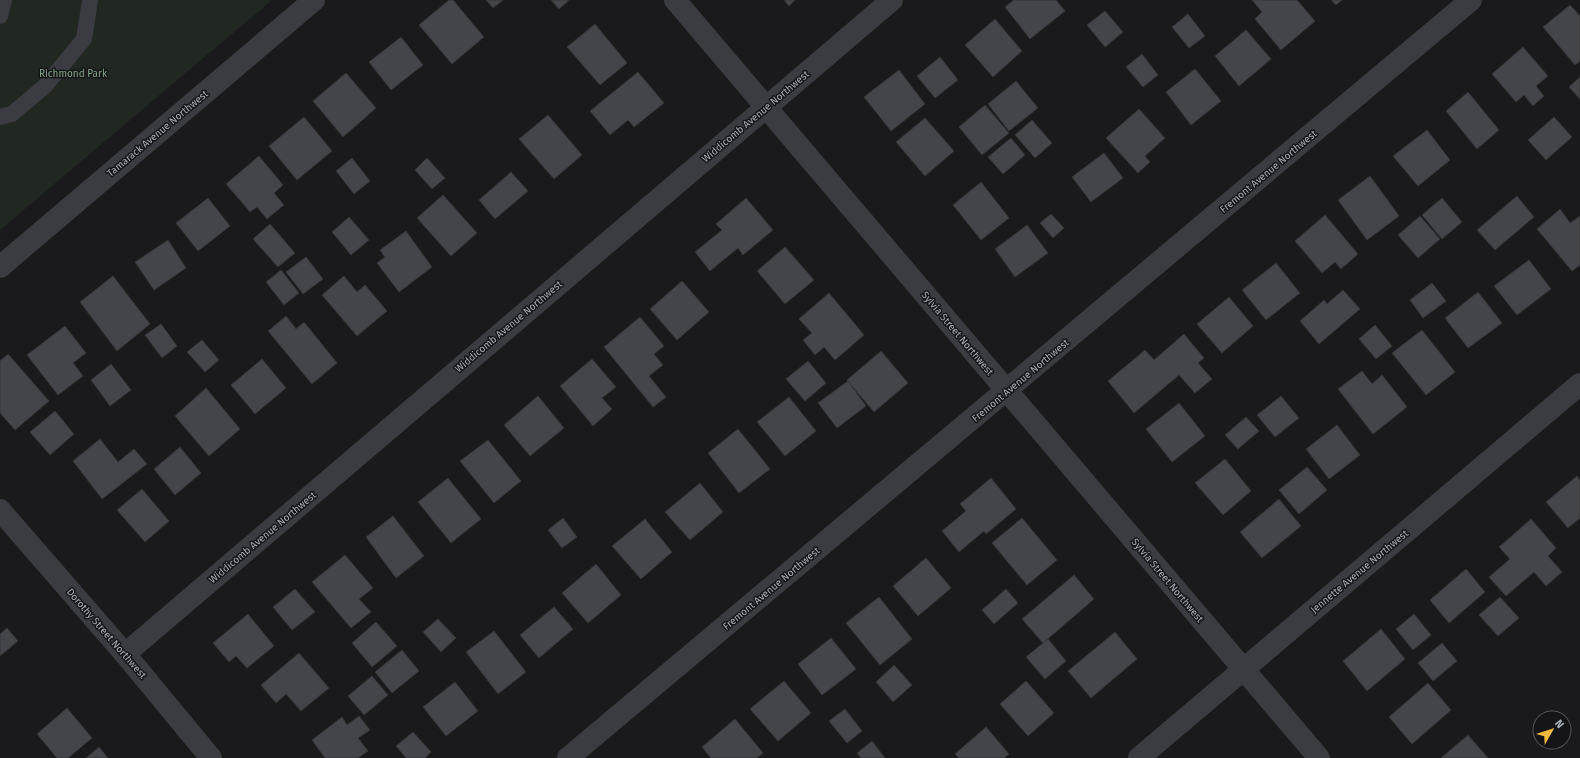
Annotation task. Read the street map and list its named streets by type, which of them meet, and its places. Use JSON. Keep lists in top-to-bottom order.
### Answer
{
  "streets": {
    "street": [
      "Widdicomb Avenue Northwest",
      "Tamarack Avenue Northwest",
      "Fremont Avenue Northwest",
      "Sylvia Street Northwest",
      "Jennette Avenue Northwest",
      "Dorothy Street Northwest"
    ]
  },
  "crossings": [
    ["Widdicomb Avenue Northwest", "Sylvia Street Northwest"],
    ["Widdicomb Avenue Northwest", "Dorothy Street Northwest"],
    ["Fremont Avenue Northwest", "Sylvia Street Northwest"],
    ["Sylvia Street Northwest", "Jennette Avenue Northwest"]
  ],
  "parks": ["Richmond Park"],
  "north": "top right"
}
